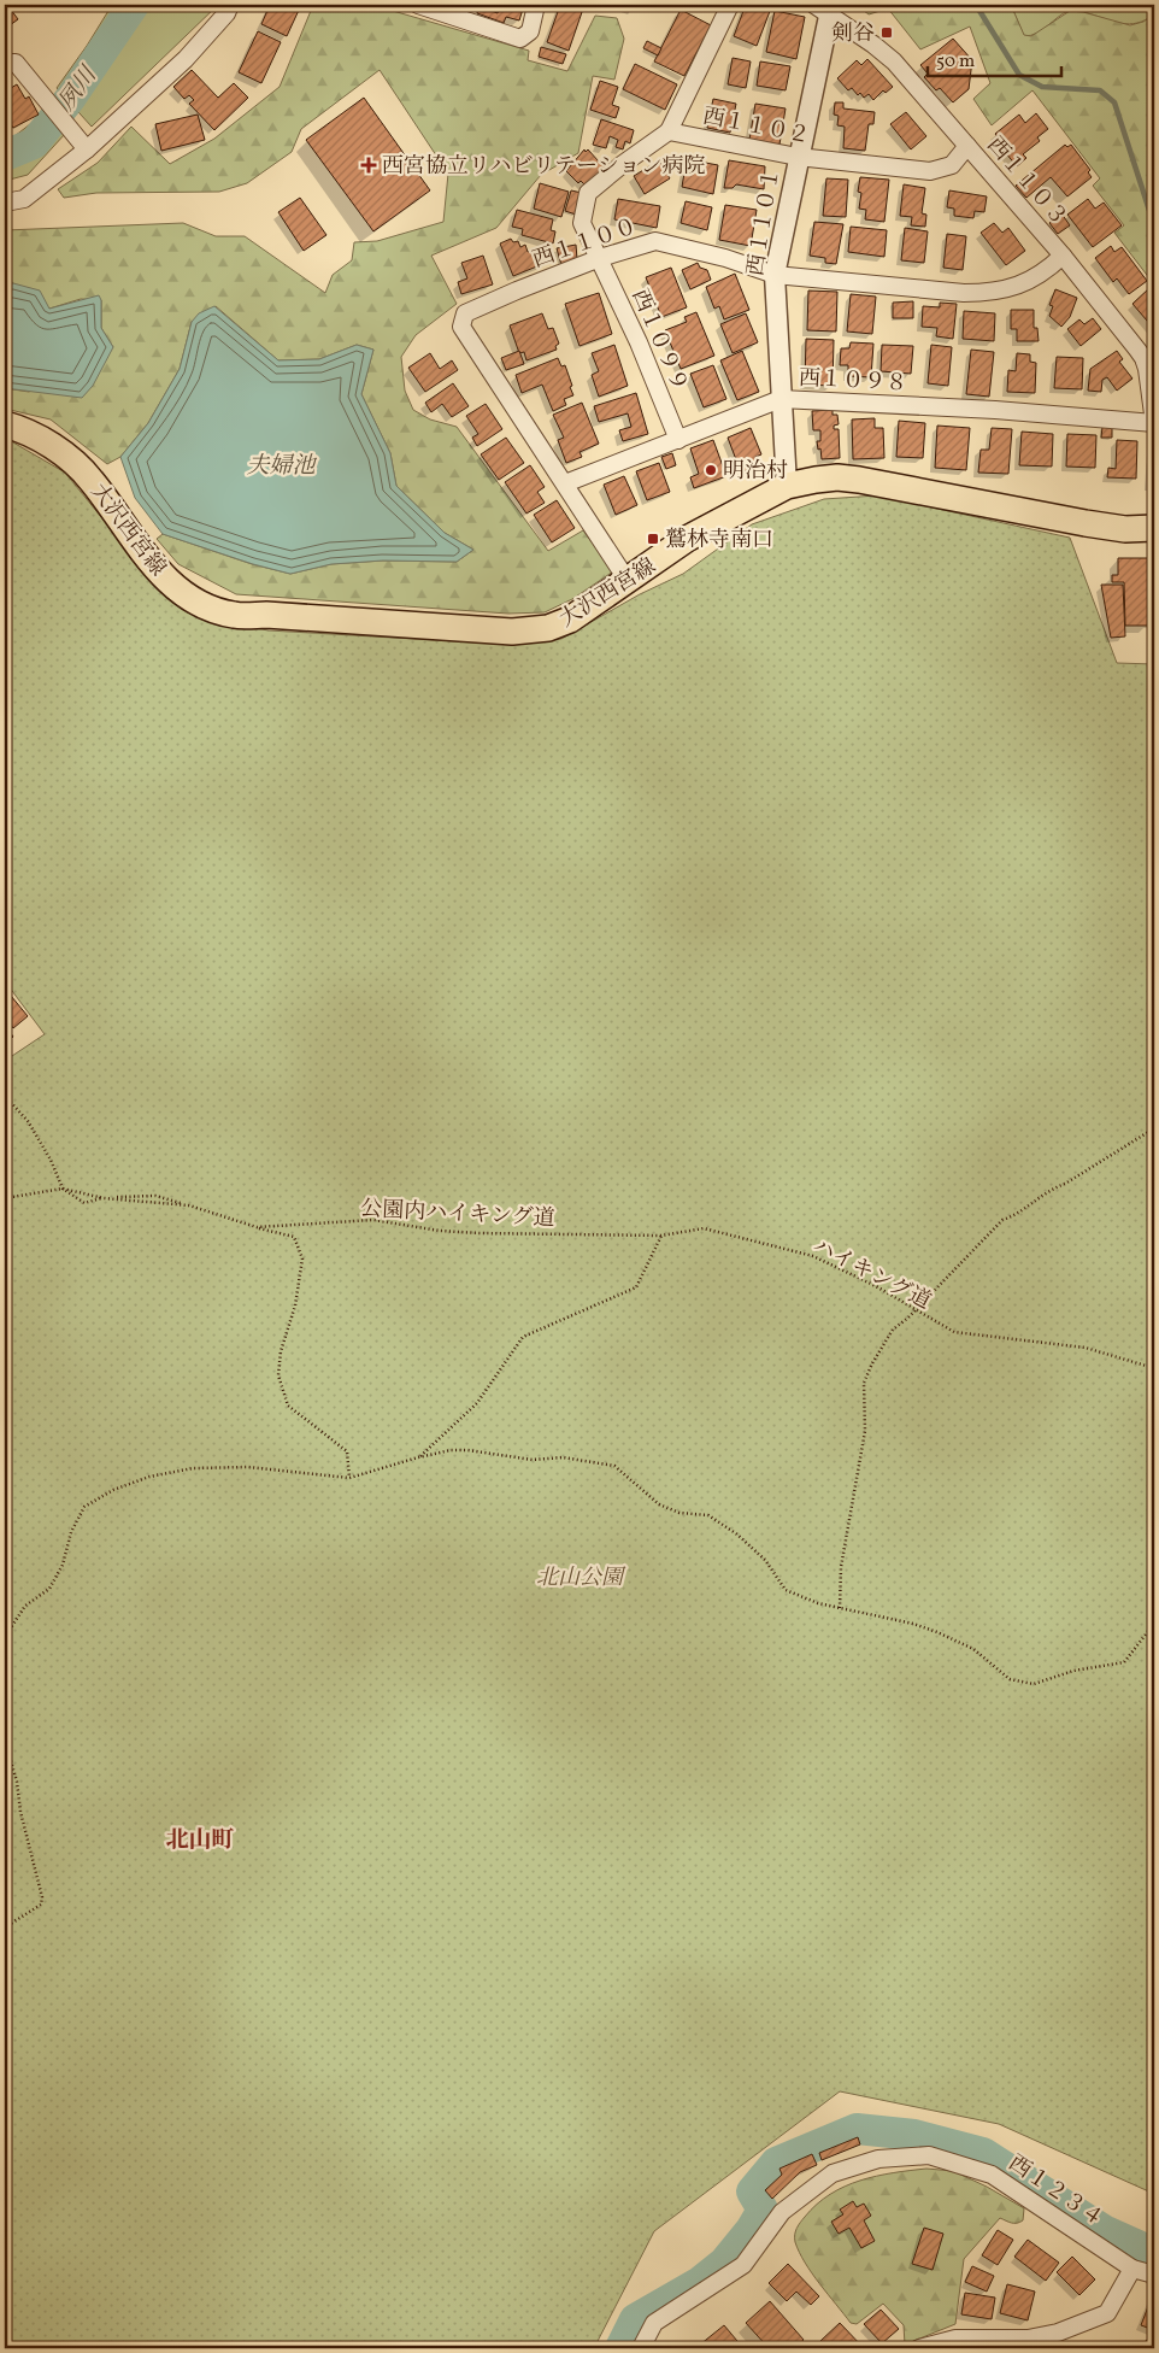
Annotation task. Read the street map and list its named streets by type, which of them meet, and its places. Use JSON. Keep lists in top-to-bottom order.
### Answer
{
  "streets": {
    "main road": ["大沢西宮線"],
    "street": [
      "西１１０２",
      "西１１０３",
      "西１１０１",
      "西１１００",
      "西１０９９",
      "西１０９８",
      "西１２３４"
    ],
    "path": ["公園内ハイキング道", "ハイキング道"]
  },
  "crossings": [
    ["西１１０２", "西１１０３"],
    ["西１１０２", "西１１０１"],
    ["西１１０２", "西１０９９"],
    ["西１１０３", "西１１０１"],
    ["西１１０３", "西１１００"],
    ["西１１０３", "西１０９８"],
    ["西１１０１", "西１１００"],
    ["西１１０１", "西１０９８"],
    ["西１１０１", "大沢西宮線"],
    ["西１１００", "西１０９９"],
    ["西１１００", "西１０９８"],
    ["西１１００", "大沢西宮線"],
    ["西１０９９", "西１０９８"],
    ["公園内ハイキング道", "ハイキング道"]
  ],
  "districts": ["北山町"],
  "water": ["夙川", "夫婦池"],
  "parks": ["北山公園"],
  "places": {
    "transit": ["剣谷", "鷲林寺南口"],
    "health": ["西宮協立リハビリテーション病院"],
    "other": ["明治村"]
  },
  "scale_bar": "50 m"
}
